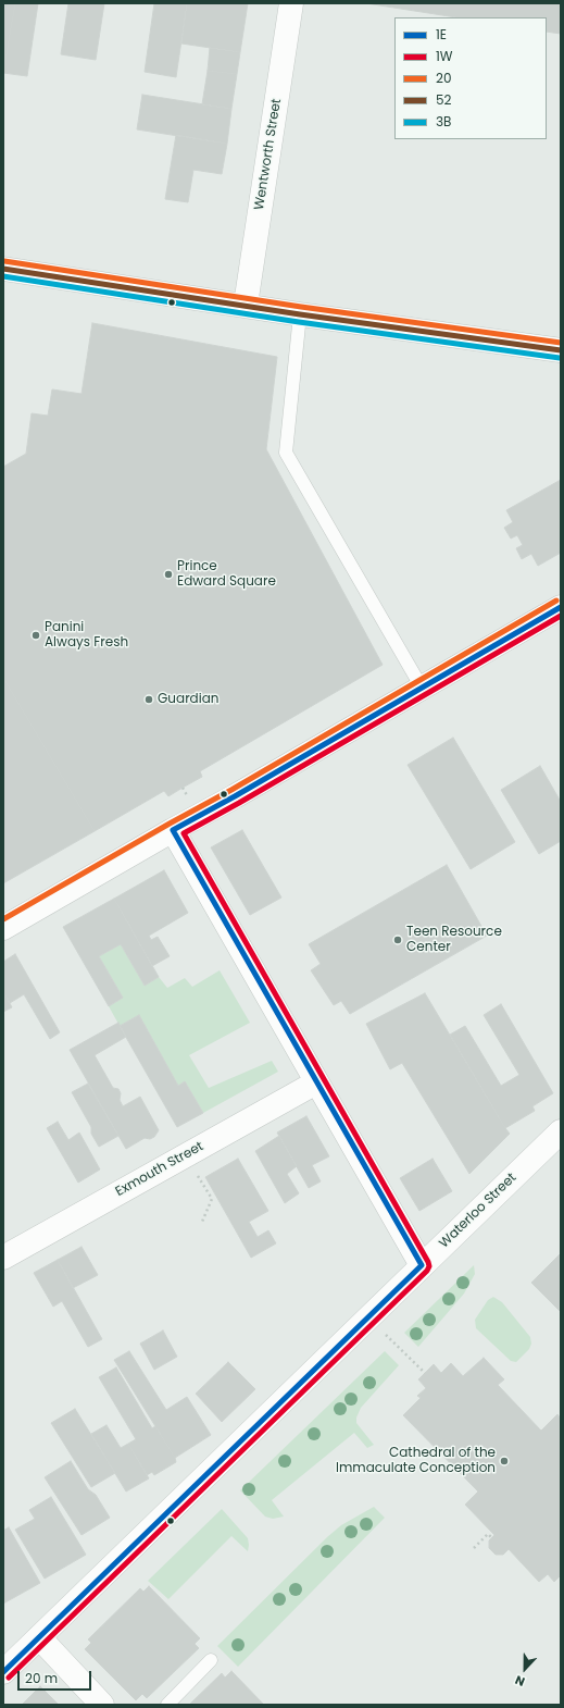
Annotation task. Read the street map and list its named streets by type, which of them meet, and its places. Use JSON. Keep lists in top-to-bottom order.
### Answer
{
  "streets": {
    "street": ["Wentworth Street", "Exmouth Street", "Waterloo Street"]
  },
  "places": [
    "Prince Edward Square",
    "Panini Always Fresh",
    "Guardian",
    "Teen Resource Center",
    "Cathedral of the Immaculate Conception"
  ],
  "lines": [
    "transit line 20",
    "transit line 52",
    "transit line 3B",
    "transit line 1E",
    "transit line 1W"
  ],
  "legend": [
    "1E",
    "1W",
    "20",
    "52",
    "3B"
  ],
  "scale_bar": "20 m",
  "north": "bottom"
}
